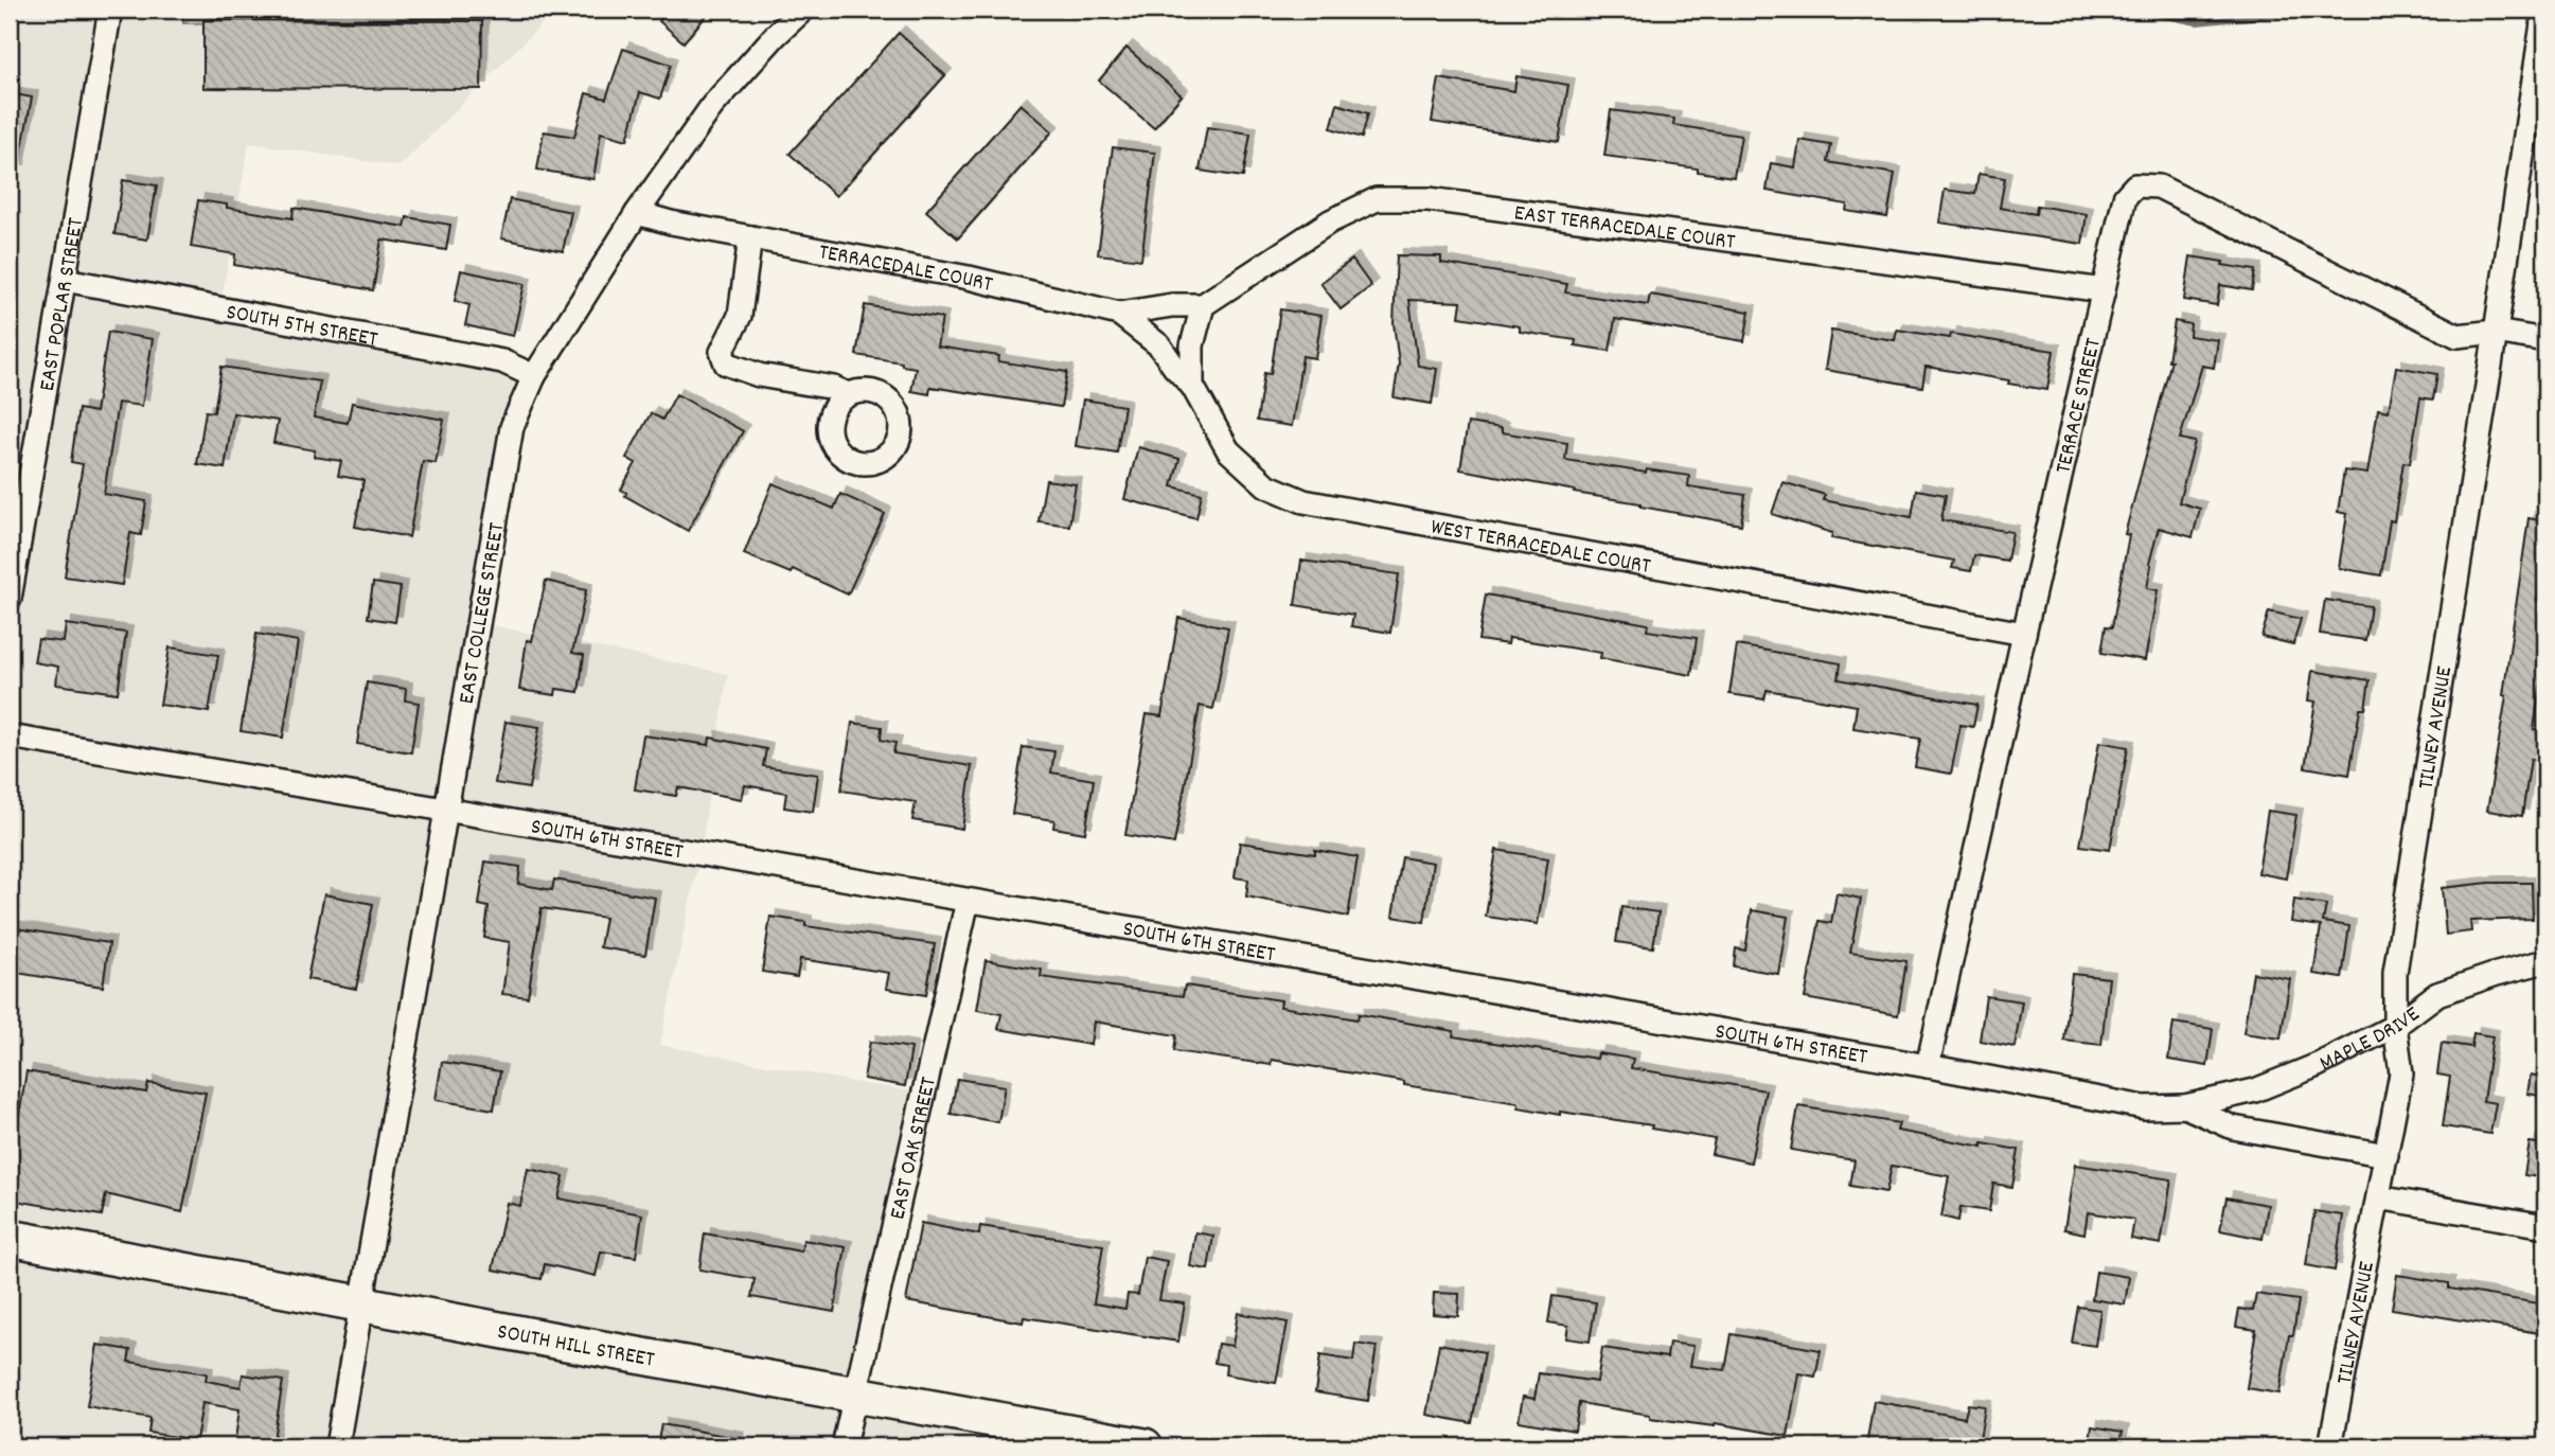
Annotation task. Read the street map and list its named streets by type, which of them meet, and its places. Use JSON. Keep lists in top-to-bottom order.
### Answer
{
  "streets": {
    "main road": ["SOUTH HILL STREET"],
    "street": [
      "EAST TERRACEDALE COURT",
      "TERRACEDALE COURT",
      "EAST POPLAR STREET",
      "SOUTH 5TH STREET",
      "TERRACE STREET",
      "WEST TERRACEDALE COURT",
      "EAST COLLEGE STREET",
      "TILNEY AVENUE",
      "SOUTH 6TH STREET",
      "MAPLE DRIVE",
      "EAST OAK STREET"
    ]
  },
  "crossings": [
    ["EAST TERRACEDALE COURT", "TERRACEDALE COURT"],
    ["EAST TERRACEDALE COURT", "TERRACE STREET"],
    ["EAST TERRACEDALE COURT", "WEST TERRACEDALE COURT"],
    ["TERRACEDALE COURT", "WEST TERRACEDALE COURT"],
    ["TERRACEDALE COURT", "EAST COLLEGE STREET"],
    ["EAST POPLAR STREET", "SOUTH 5TH STREET"],
    ["SOUTH 5TH STREET", "EAST COLLEGE STREET"],
    ["TERRACE STREET", "WEST TERRACEDALE COURT"],
    ["TERRACE STREET", "TILNEY AVENUE"],
    ["TERRACE STREET", "SOUTH 6TH STREET"],
    ["EAST COLLEGE STREET", "SOUTH 6TH STREET"],
    ["EAST COLLEGE STREET", "SOUTH HILL STREET"],
    ["TILNEY AVENUE", "SOUTH 6TH STREET"],
    ["TILNEY AVENUE", "MAPLE DRIVE"],
    ["SOUTH 6TH STREET", "MAPLE DRIVE"],
    ["SOUTH 6TH STREET", "EAST OAK STREET"],
    ["EAST OAK STREET", "SOUTH HILL STREET"]
  ]
}
